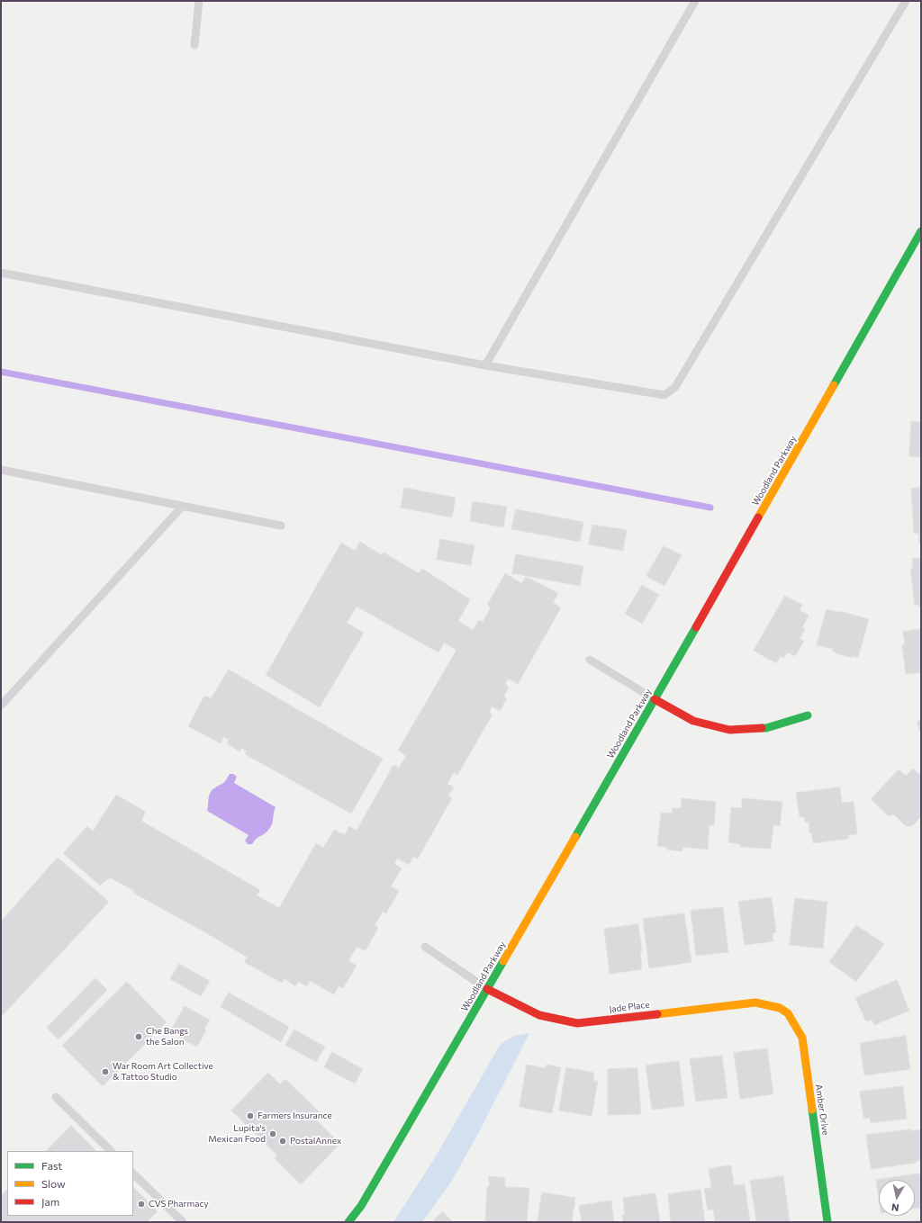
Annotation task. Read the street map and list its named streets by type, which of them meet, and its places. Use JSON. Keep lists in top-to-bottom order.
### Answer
{
  "streets": {
    "main road": ["Woodland Parkway", "Jade Place", "Amber Drive"]
  },
  "crossings": [
    ["Woodland Parkway", "Jade Place"],
    ["Jade Place", "Amber Drive"]
  ],
  "places": [
    "Che Bangs the Salon",
    "War Room Art Collective & Tattoo Studio",
    "Farmers Insurance",
    "Lupita's Mexican Food",
    "PostalAnnex",
    "CVS Pharmacy"
  ],
  "legend": ["Fast", "Slow", "Jam"],
  "north": "bottom"
}
